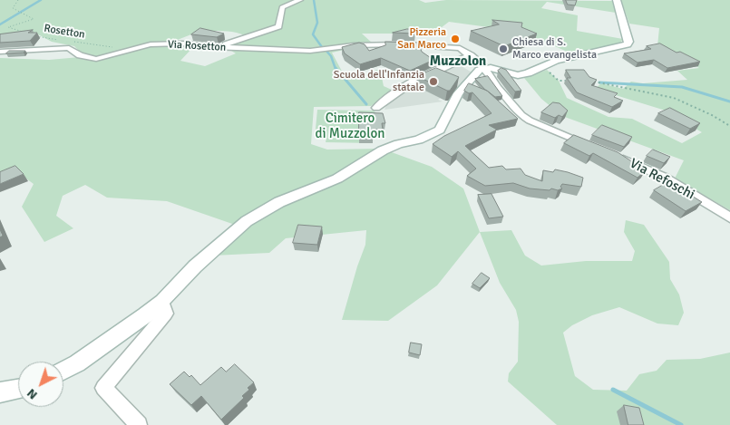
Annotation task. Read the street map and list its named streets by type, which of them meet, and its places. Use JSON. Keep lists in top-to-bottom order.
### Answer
{
  "streets": {
    "street": ["Via Rosetton", "Via Refoschi"],
    "path": ["Rosetton"]
  },
  "crossings": [
    ["Rosetton", "Via Rosetton"]
  ],
  "districts": ["Muzzolon"],
  "parks": ["Cimitero di Muzzolon"],
  "places": ["Pizzeria San Marco", "Chiesa di S. Marco evangelista", "Scuola dell'Infanzia statale"],
  "north": "bottom left"
}
